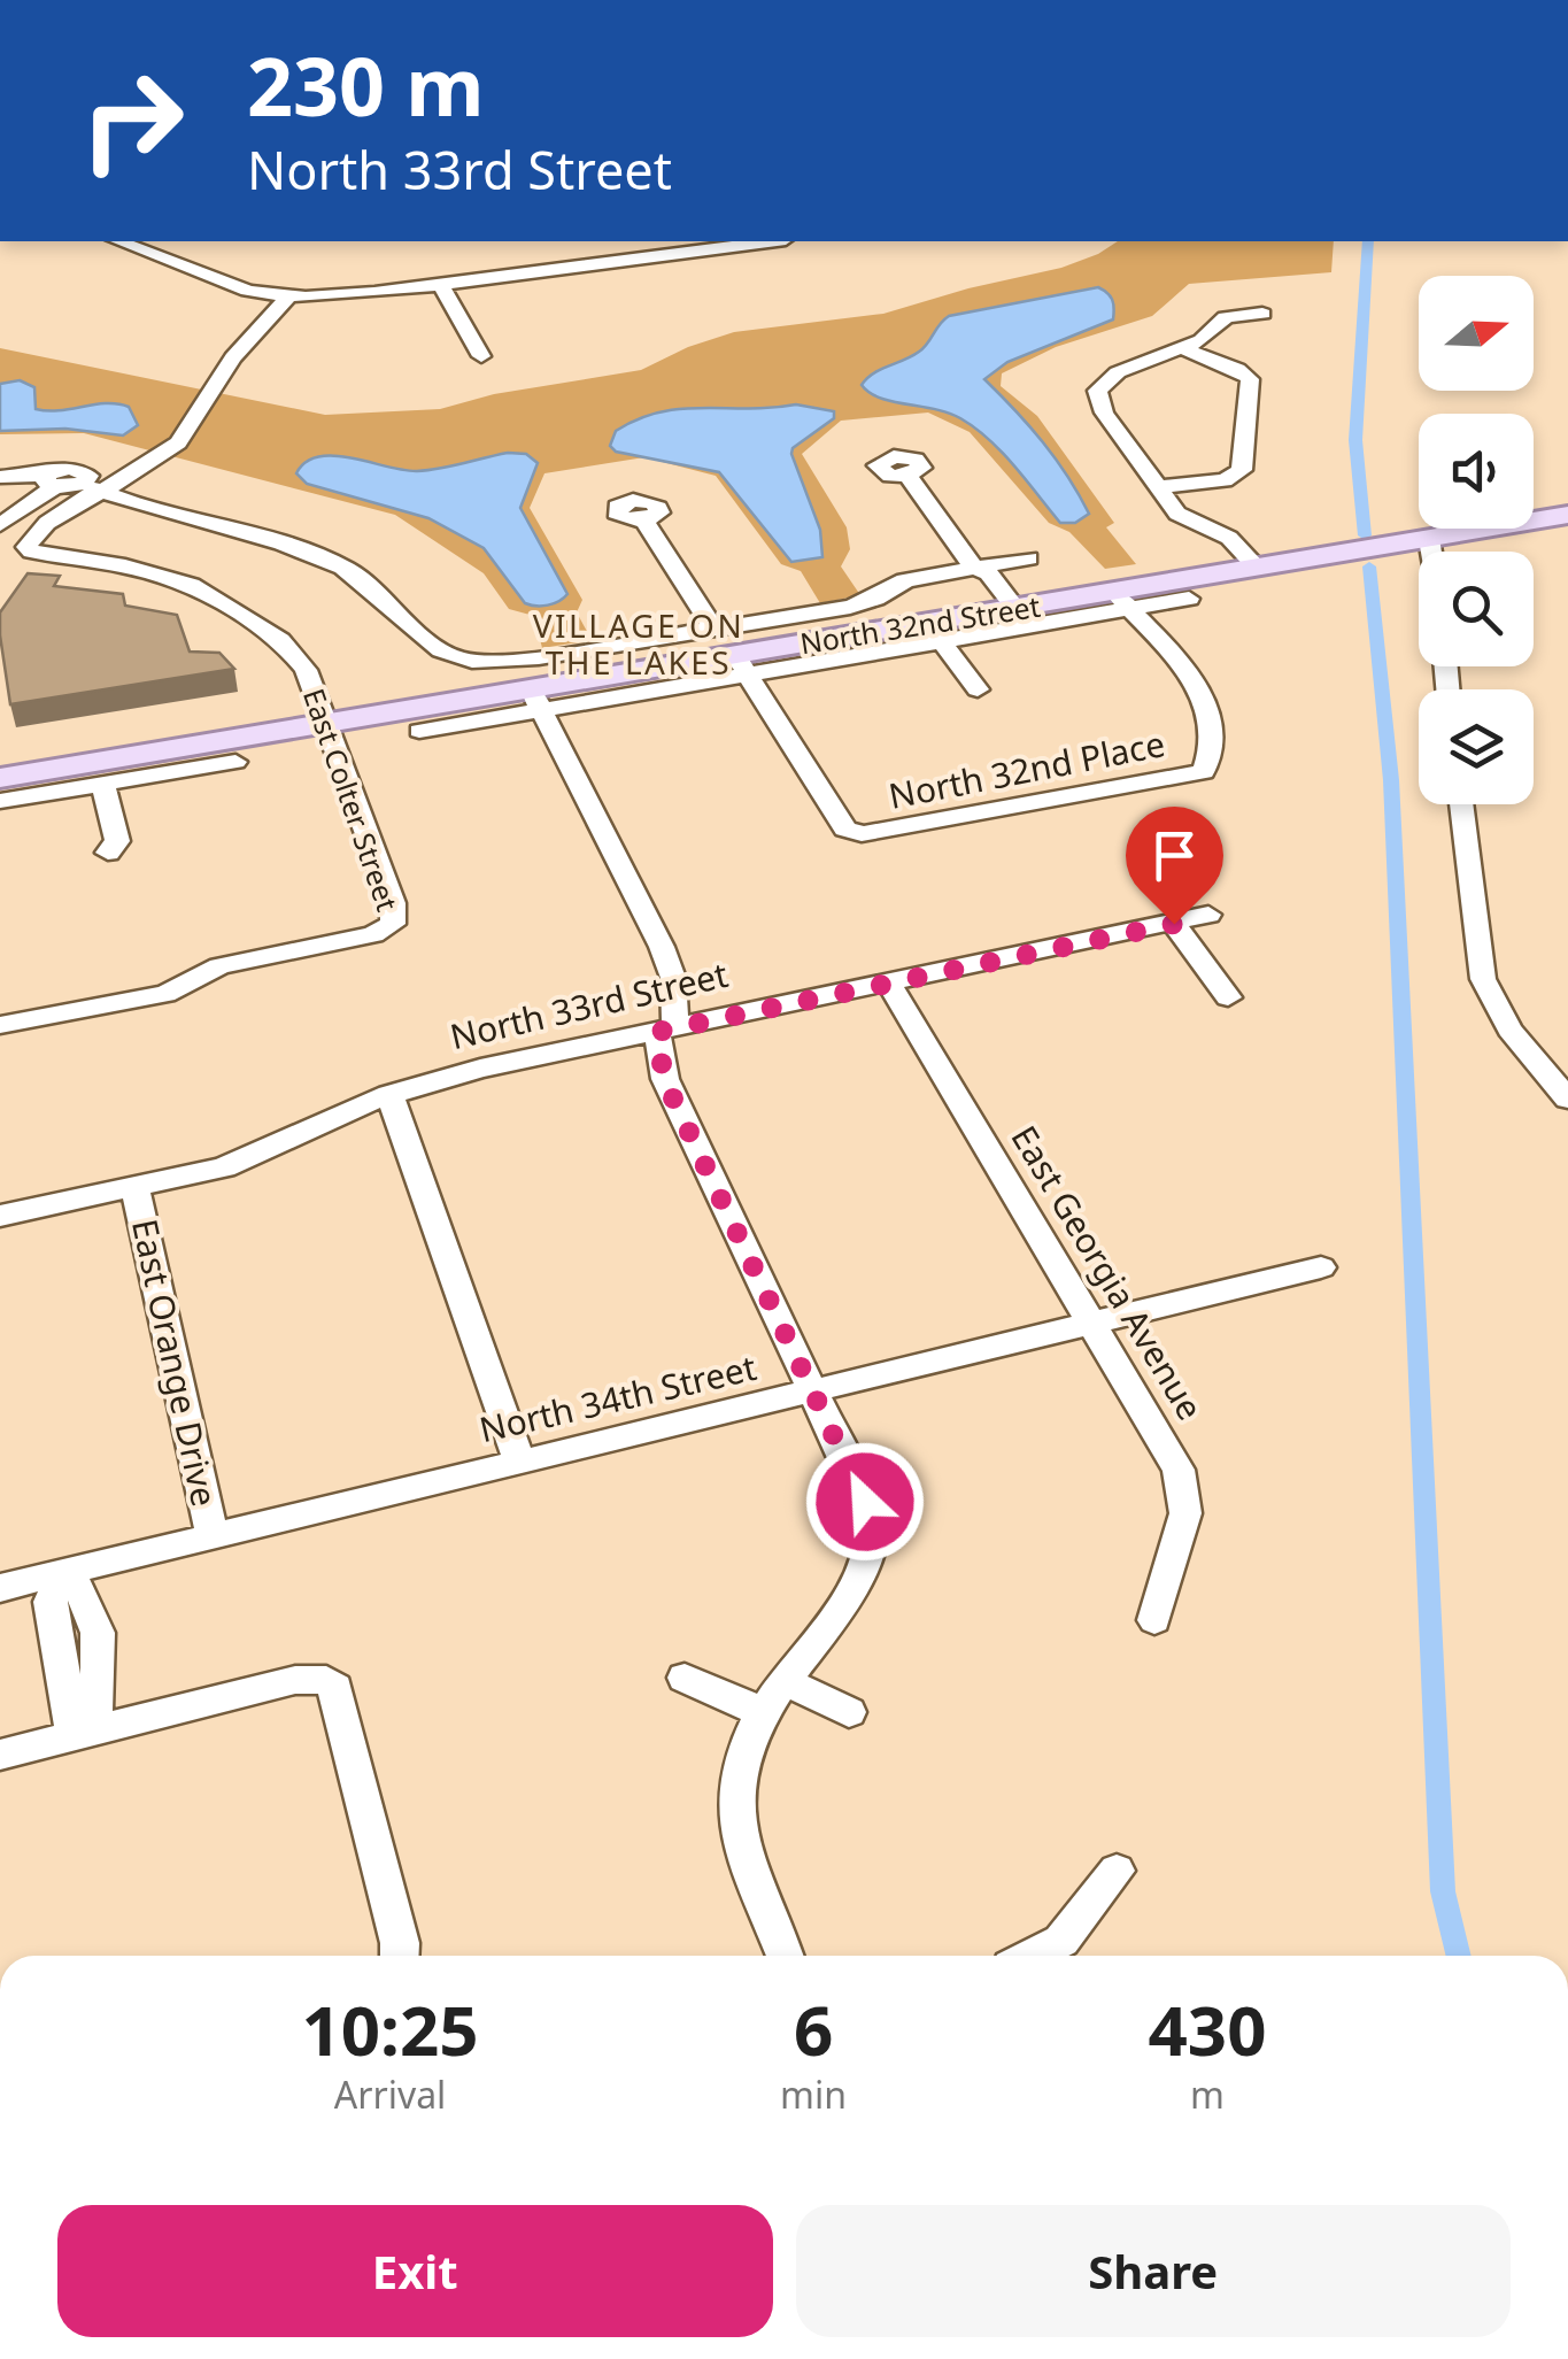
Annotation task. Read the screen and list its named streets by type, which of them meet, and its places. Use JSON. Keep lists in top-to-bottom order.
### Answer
{
  "streets": {
    "main road": ["North 32nd Street"],
    "street": [
      "North 32nd Place",
      "East Colter Street",
      "North 33rd Street",
      "East Georgia Avenue",
      "East Orange Drive",
      "North 34th Street"
    ]
  },
  "crossings": [
    ["North 32nd Street", "North 32nd Place"],
    ["North 32nd Street", "East Colter Street"],
    ["North 33rd Street", "East Georgia Avenue"],
    ["North 33rd Street", "East Orange Drive"],
    ["East Georgia Avenue", "North 34th Street"],
    ["East Orange Drive", "North 34th Street"]
  ],
  "districts": ["VILLAGE ON THE LAKES"],
  "north": "right",
  "page": {
    "turn": ["230 m", "North 33rd Street"],
    "eta": [
      "10:25",
      "Arrival",
      "6",
      "min",
      "430",
      "m"
    ],
    "buttons": ["Exit", "Share"]
  }
}
